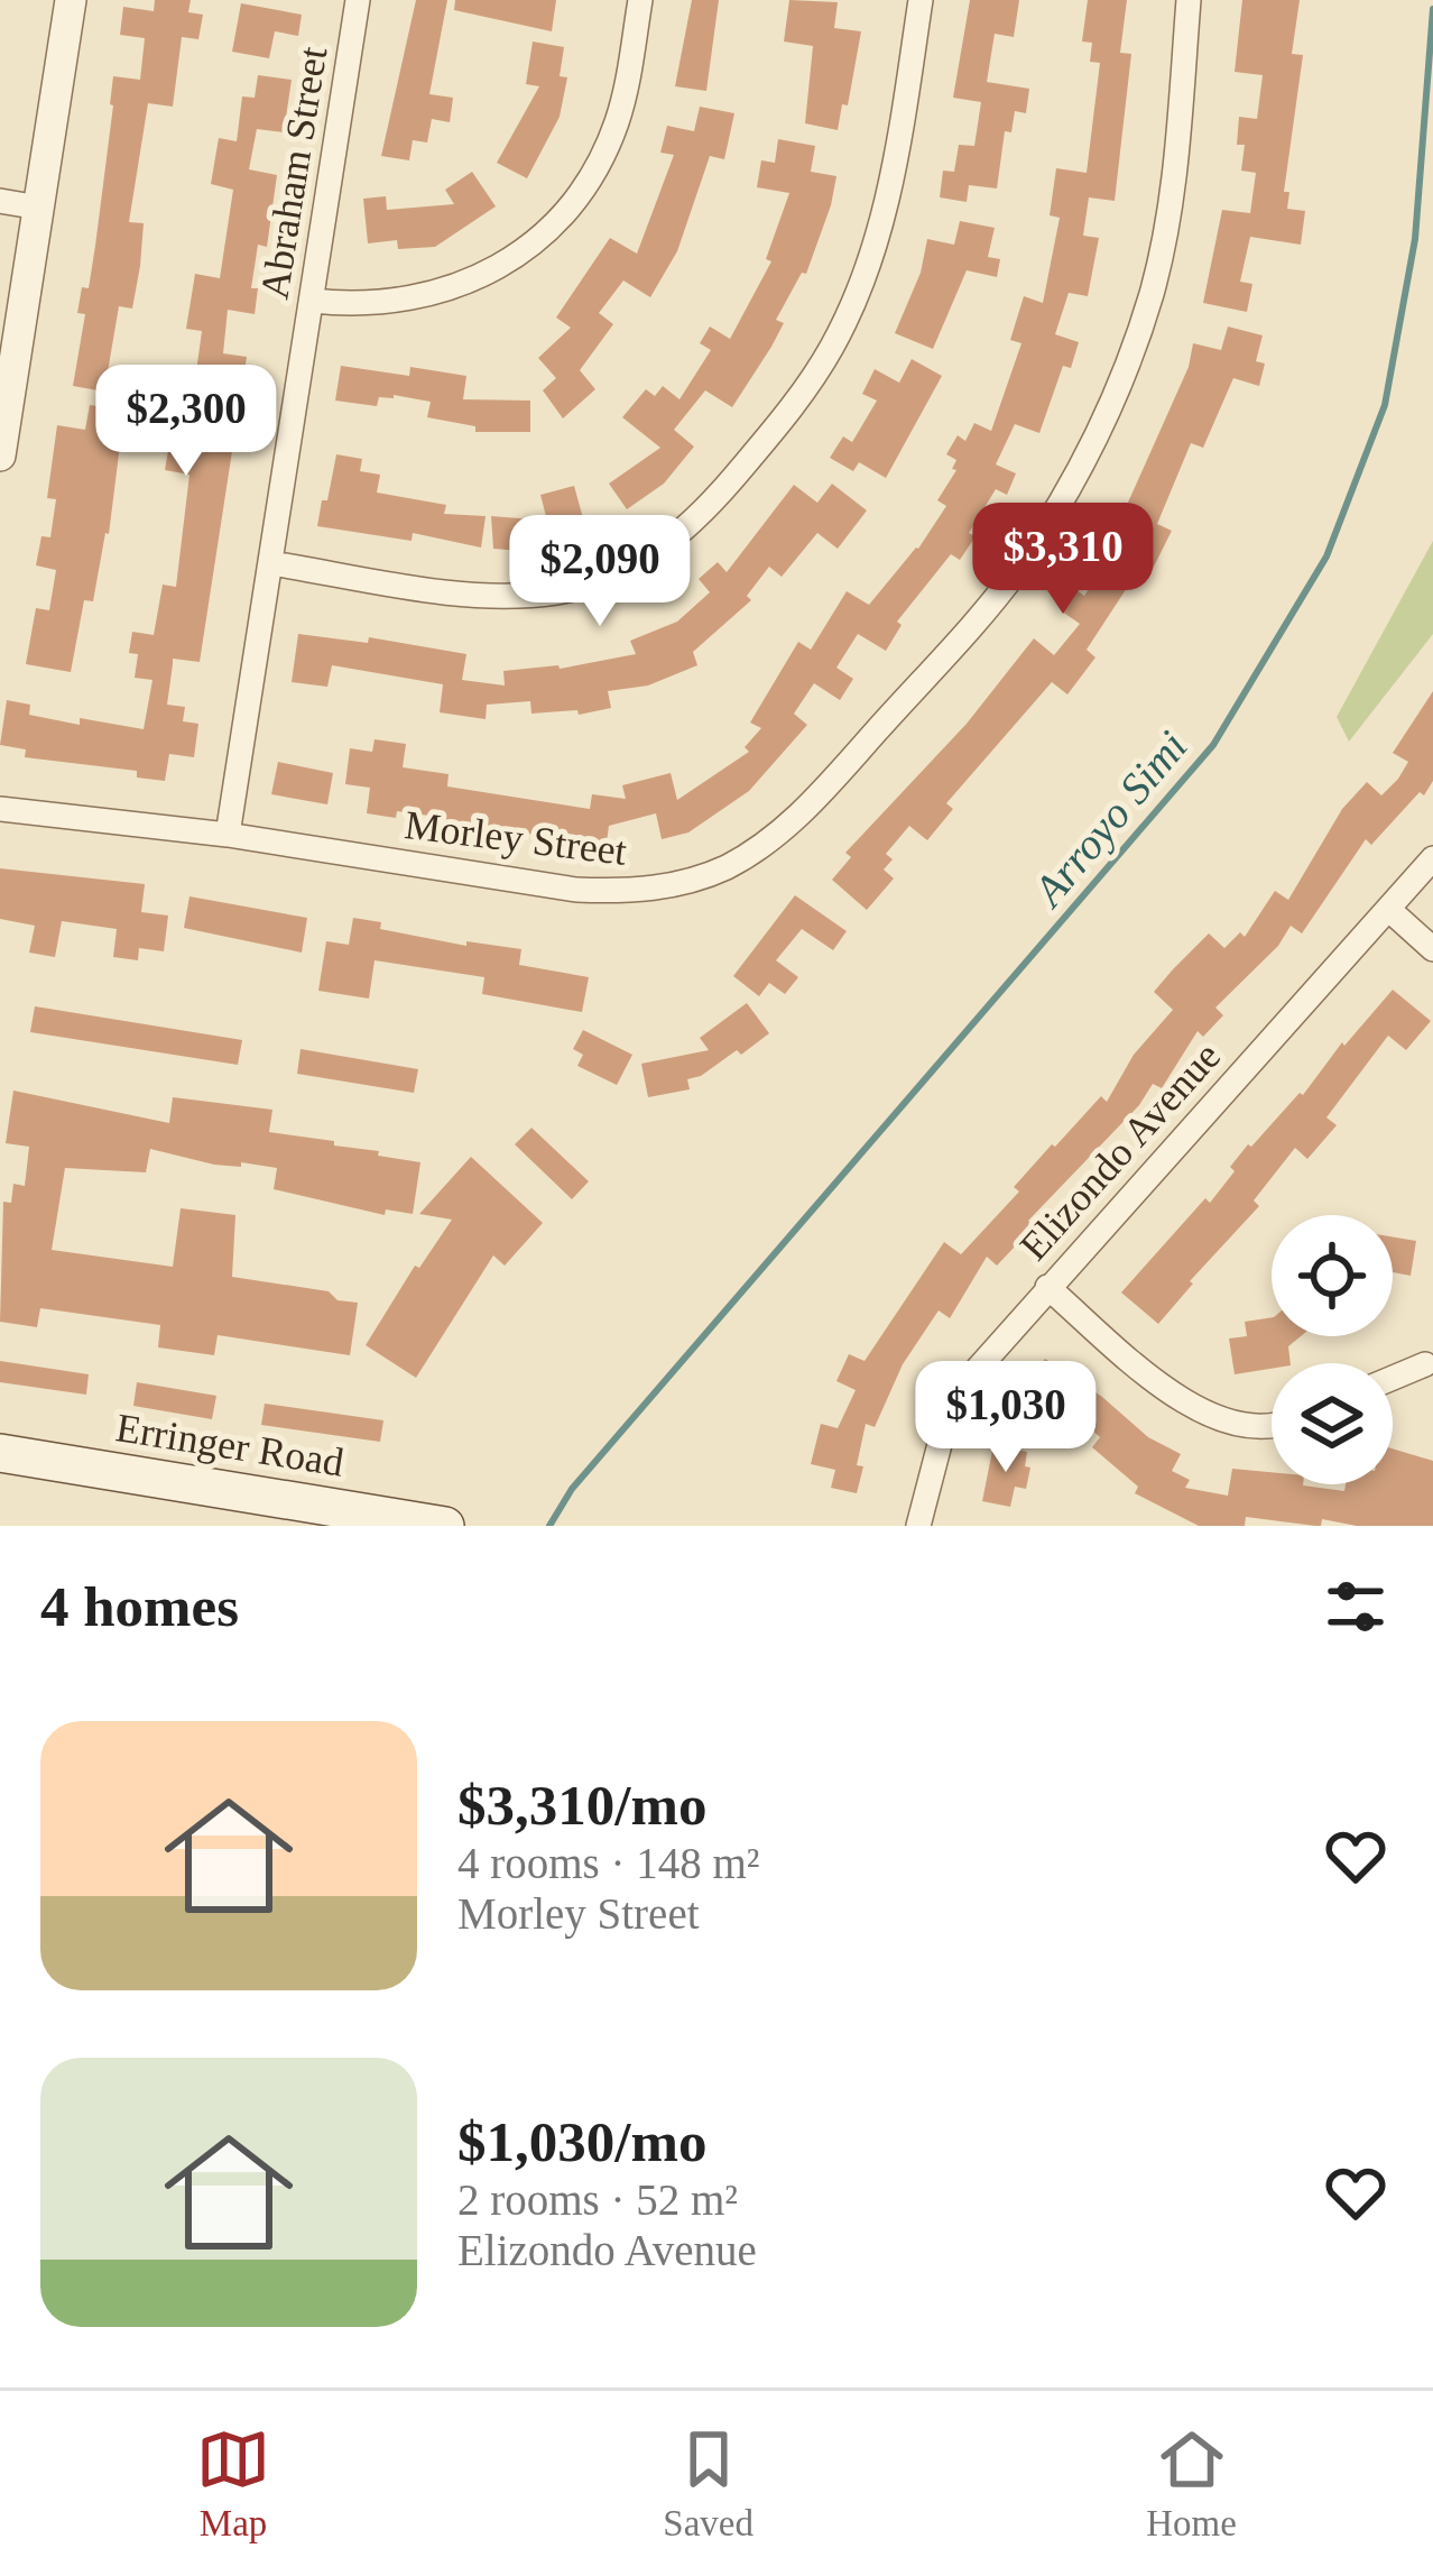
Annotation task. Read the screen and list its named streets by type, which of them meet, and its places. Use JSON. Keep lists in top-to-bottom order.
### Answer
{
  "streets": {
    "main road": ["Erringer Road"],
    "street": ["Abraham Street", "Morley Street", "Elizondo Avenue"]
  },
  "crossings": [
    ["Abraham Street", "Morley Street"]
  ],
  "water": ["Arroyo Simi"],
  "page": {
    "price": [
      "$2,300",
      "$3,310",
      "$2,090",
      "$1,030"
    ],
    "heading": "4 homes",
    "list": [
      {
        "name": "$3,310/mo",
        "note": "4 rooms · 148 m² · Morley Street"
      },
      {
        "name": "$1,030/mo",
        "note": "2 rooms · 52 m² · Elizondo Avenue"
      }
    ],
    "tabs": ["Map", "Saved", "Home"]
  }
}
